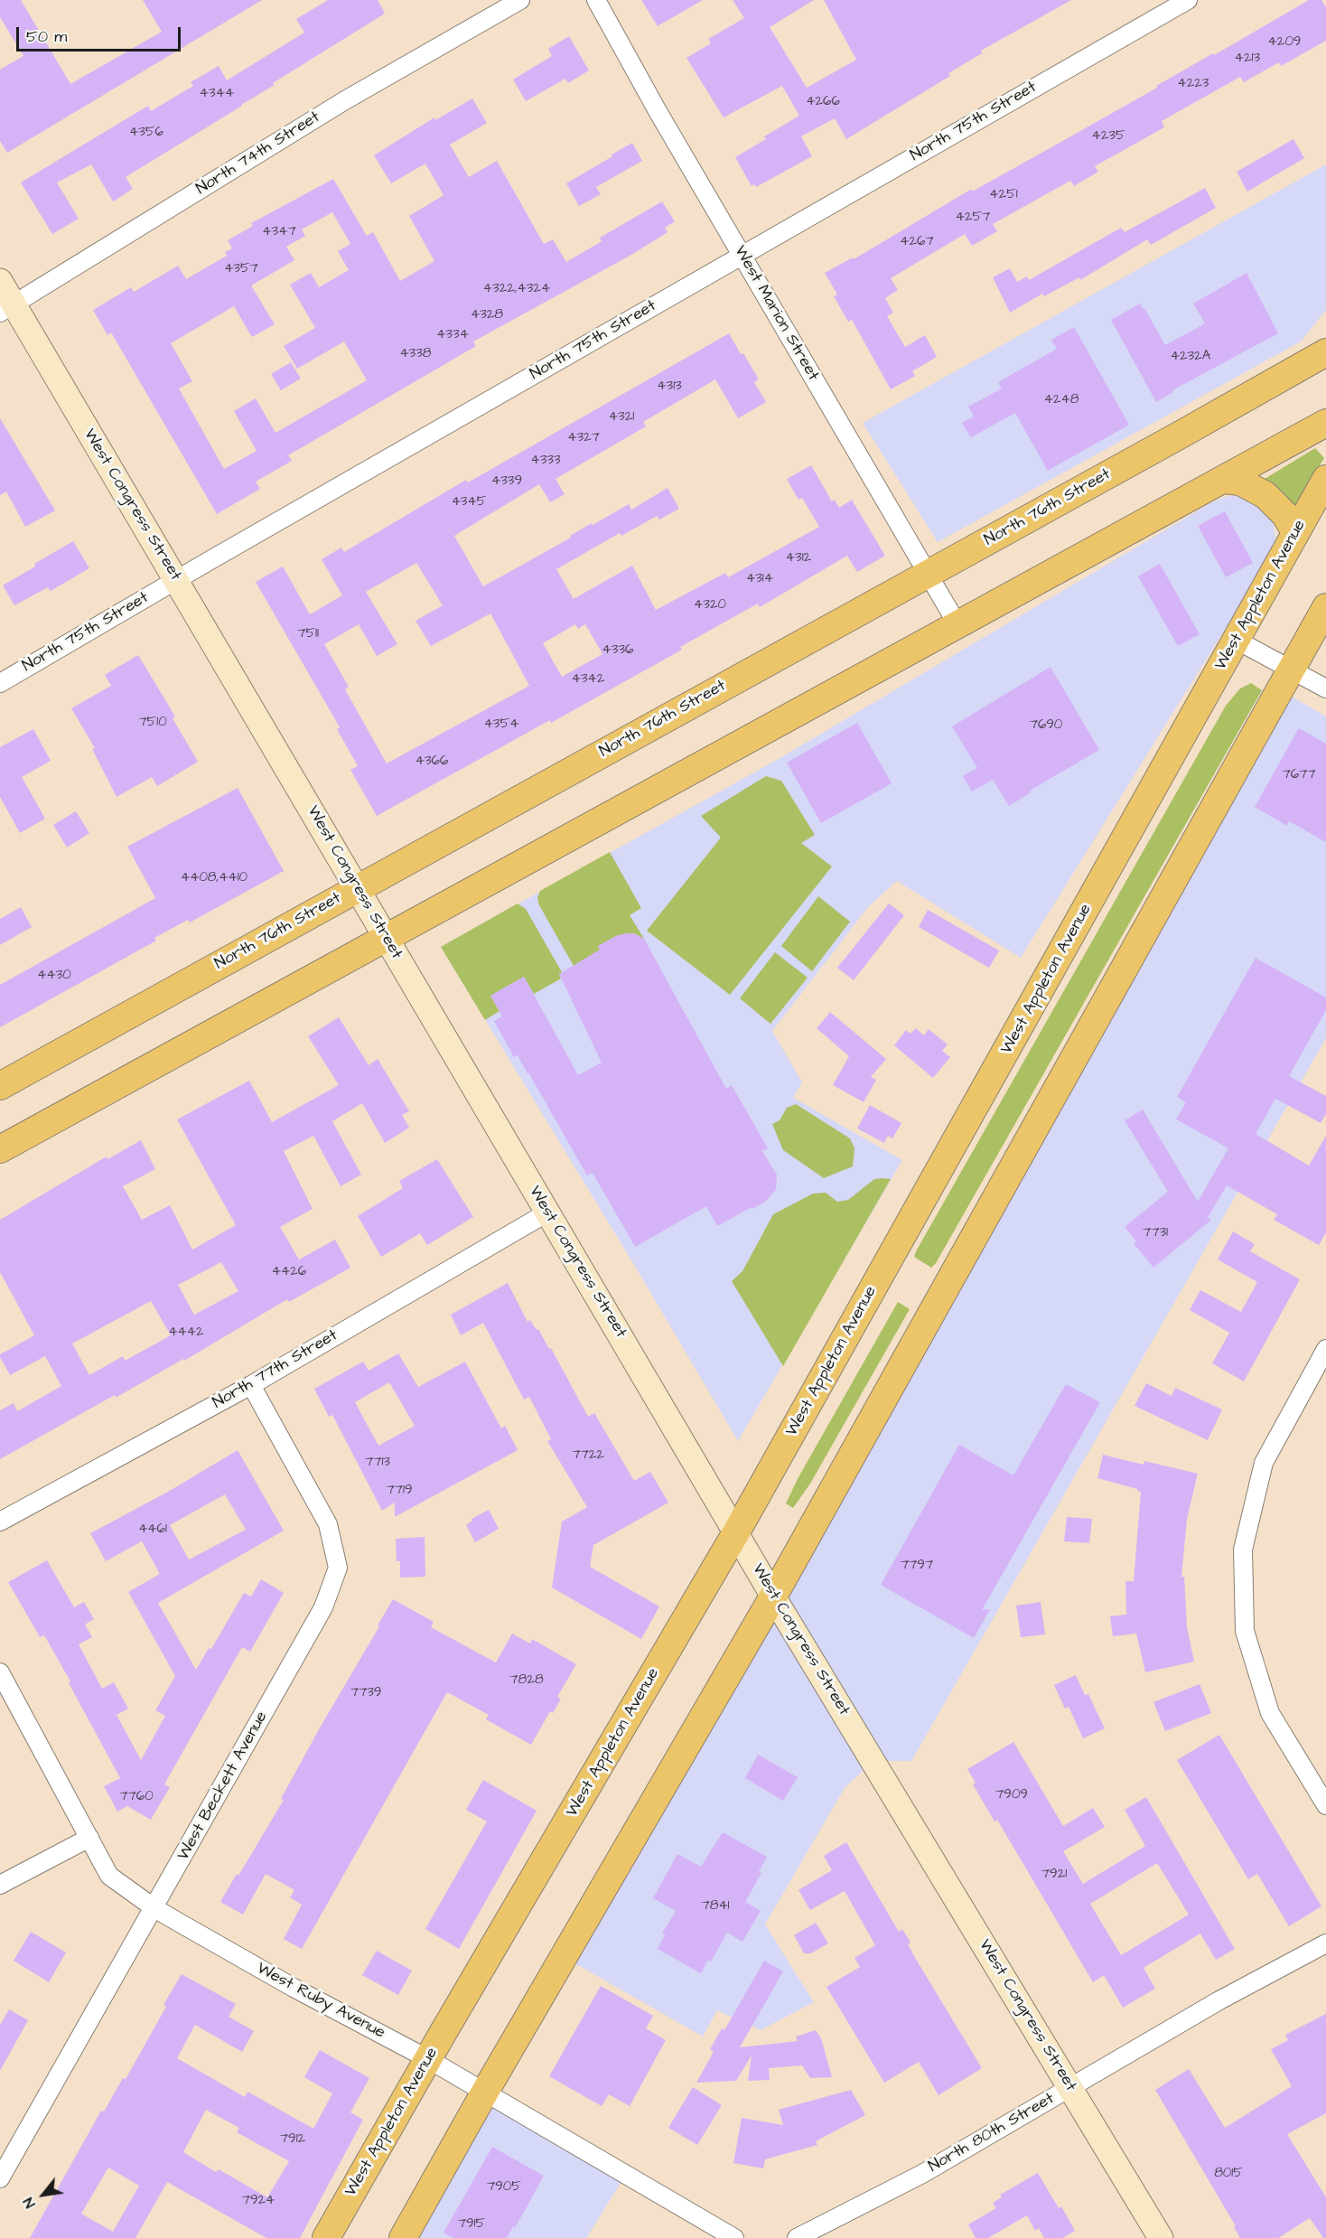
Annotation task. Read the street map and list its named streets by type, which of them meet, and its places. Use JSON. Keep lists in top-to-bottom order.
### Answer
{
  "streets": {
    "main road": ["North 76th Street", "West Appleton Avenue"],
    "street": [
      "North 75th Street",
      "North 74th Street",
      "West Marion Street",
      "West Congress Street",
      "North 77th Street",
      "West Beckett Avenue",
      "West Ruby Avenue",
      "North 80th Street"
    ]
  },
  "crossings": [
    ["North 75th Street", "West Marion Street"],
    ["North 75th Street", "West Congress Street"],
    ["North 74th Street", "West Congress Street"],
    ["West Marion Street", "North 76th Street"],
    ["West Congress Street", "North 76th Street"],
    ["West Congress Street", "West Appleton Avenue"],
    ["West Congress Street", "North 77th Street"],
    ["West Congress Street", "North 80th Street"],
    ["West Appleton Avenue", "West Ruby Avenue"],
    ["North 77th Street", "West Beckett Avenue"],
    ["West Beckett Avenue", "West Ruby Avenue"]
  ],
  "house_numbers": [
    "4209",
    "4213",
    "4223",
    "4344",
    "4266",
    "4356",
    "4235",
    "4251",
    "4257",
    "4347",
    "4267",
    "4357",
    "4322,4324",
    "4328",
    "4334",
    "4338",
    "4232A",
    "4313",
    "4248",
    "4321",
    "4327",
    "4333",
    "4339",
    "4345",
    "4312",
    "4314",
    "4320",
    "7511",
    "4336",
    "4342",
    "7510",
    "4354",
    "7690",
    "4366",
    "7677",
    "4408,4410",
    "4430",
    "7731",
    "4426",
    "4442",
    "7722",
    "7713",
    "7719",
    "4461",
    "7797",
    "7828",
    "7739",
    "7909",
    "7760",
    "7921",
    "7841",
    "7912",
    "8015",
    "7905",
    "7924",
    "7915"
  ],
  "scale_bar": "50 m",
  "north": "bottom left"
}
